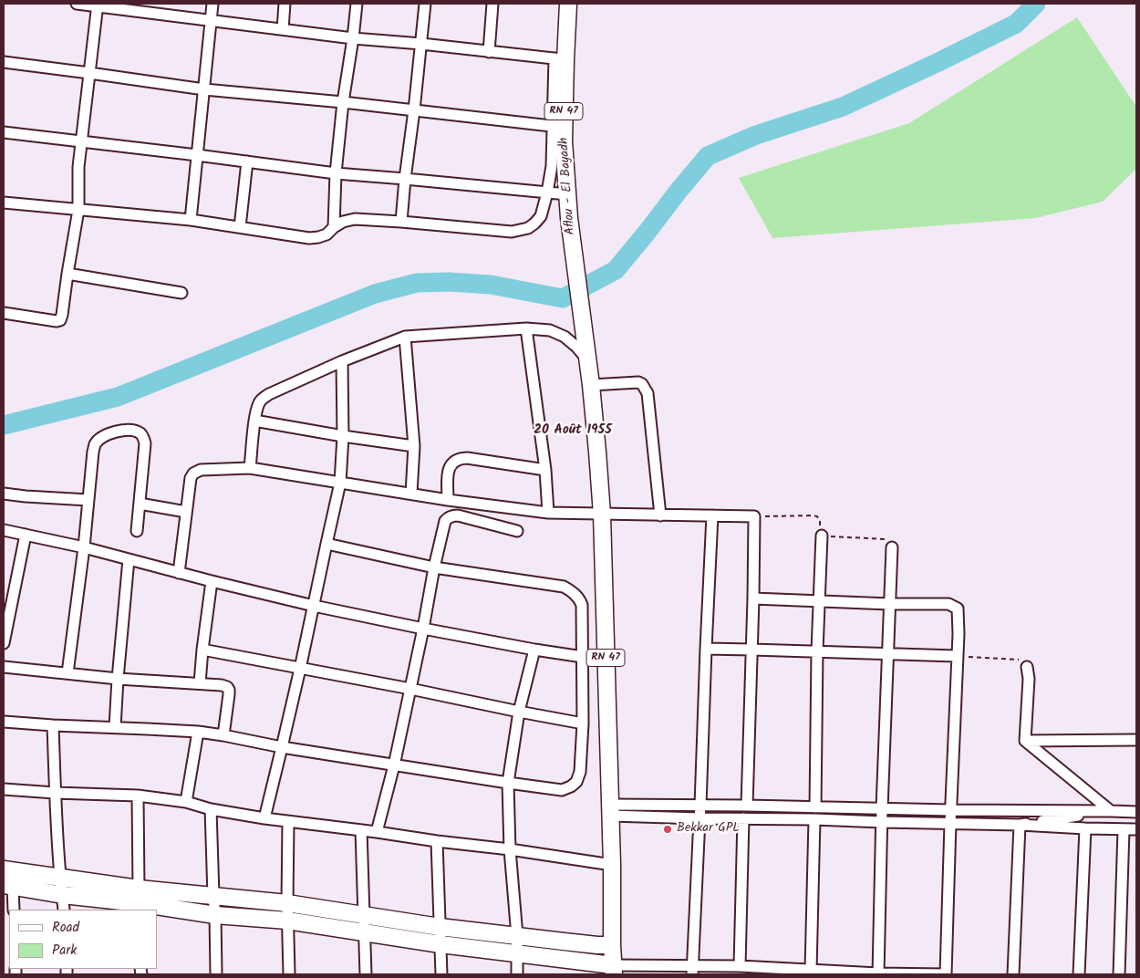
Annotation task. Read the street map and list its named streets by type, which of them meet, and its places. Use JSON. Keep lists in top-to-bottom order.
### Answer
{
  "streets": {
    "main road": ["RN 47", "Aflou - El Bayadh"]
  },
  "crossings": [
    ["RN 47", "Aflou - El Bayadh"]
  ],
  "districts": ["20 Août 1955"],
  "places": ["Bekkar GPL"],
  "legend": ["Road", "Park"]
}
